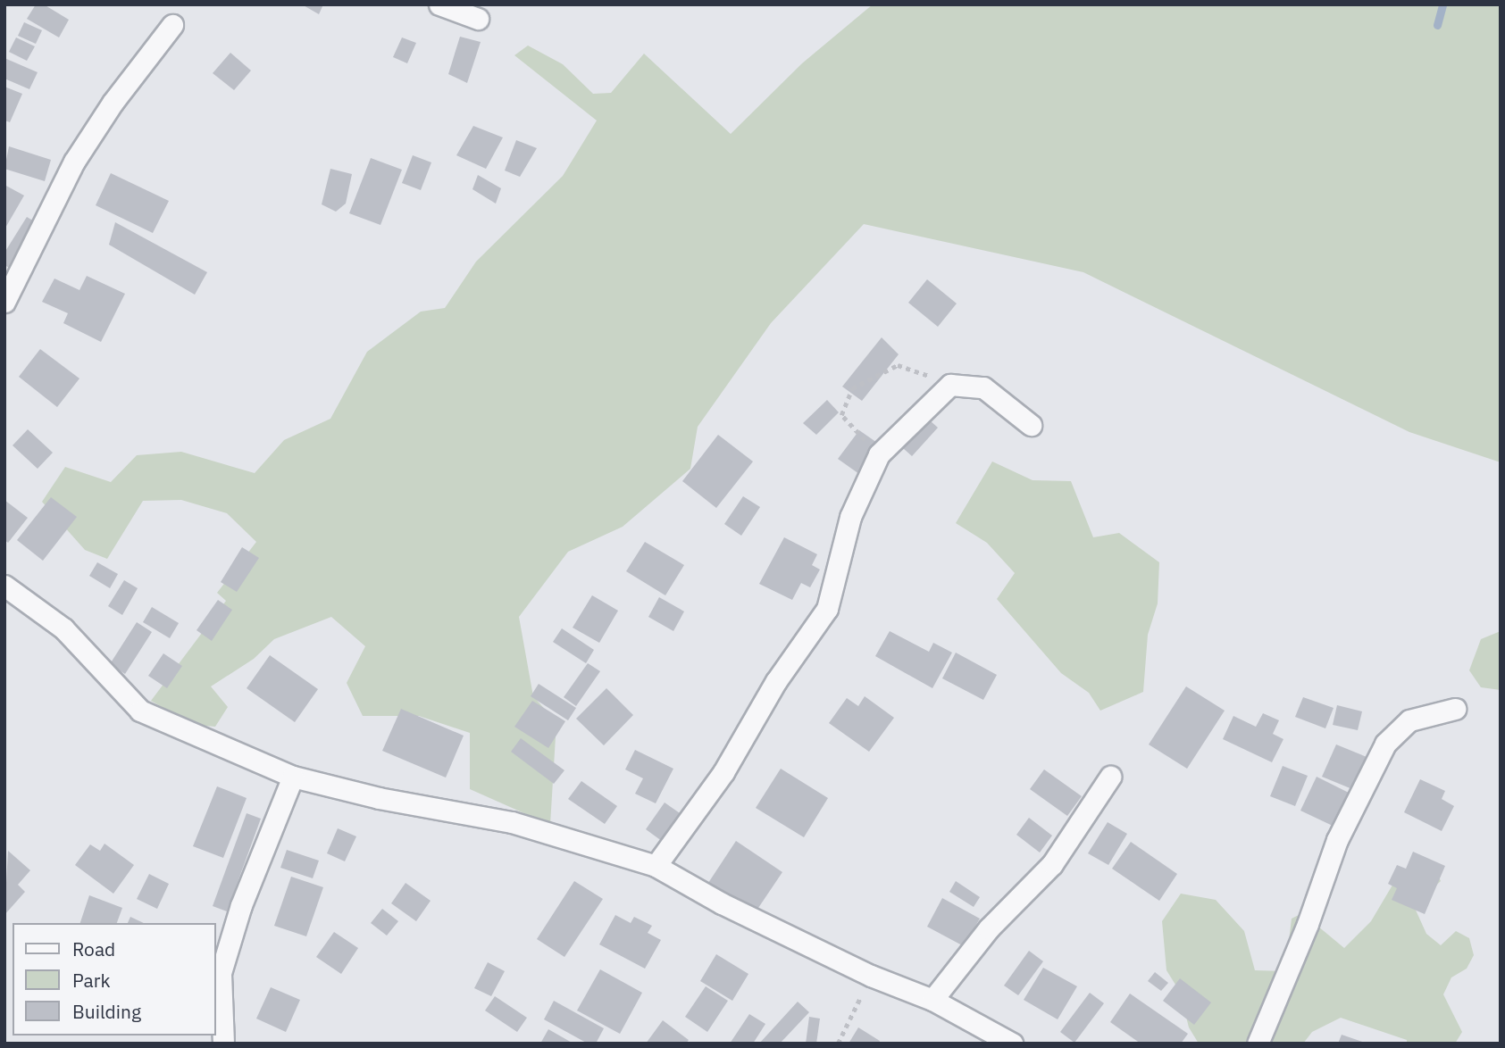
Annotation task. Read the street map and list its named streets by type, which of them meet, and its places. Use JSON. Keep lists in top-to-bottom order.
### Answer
{
  "legend": ["Road", "Park", "Building"]
}
